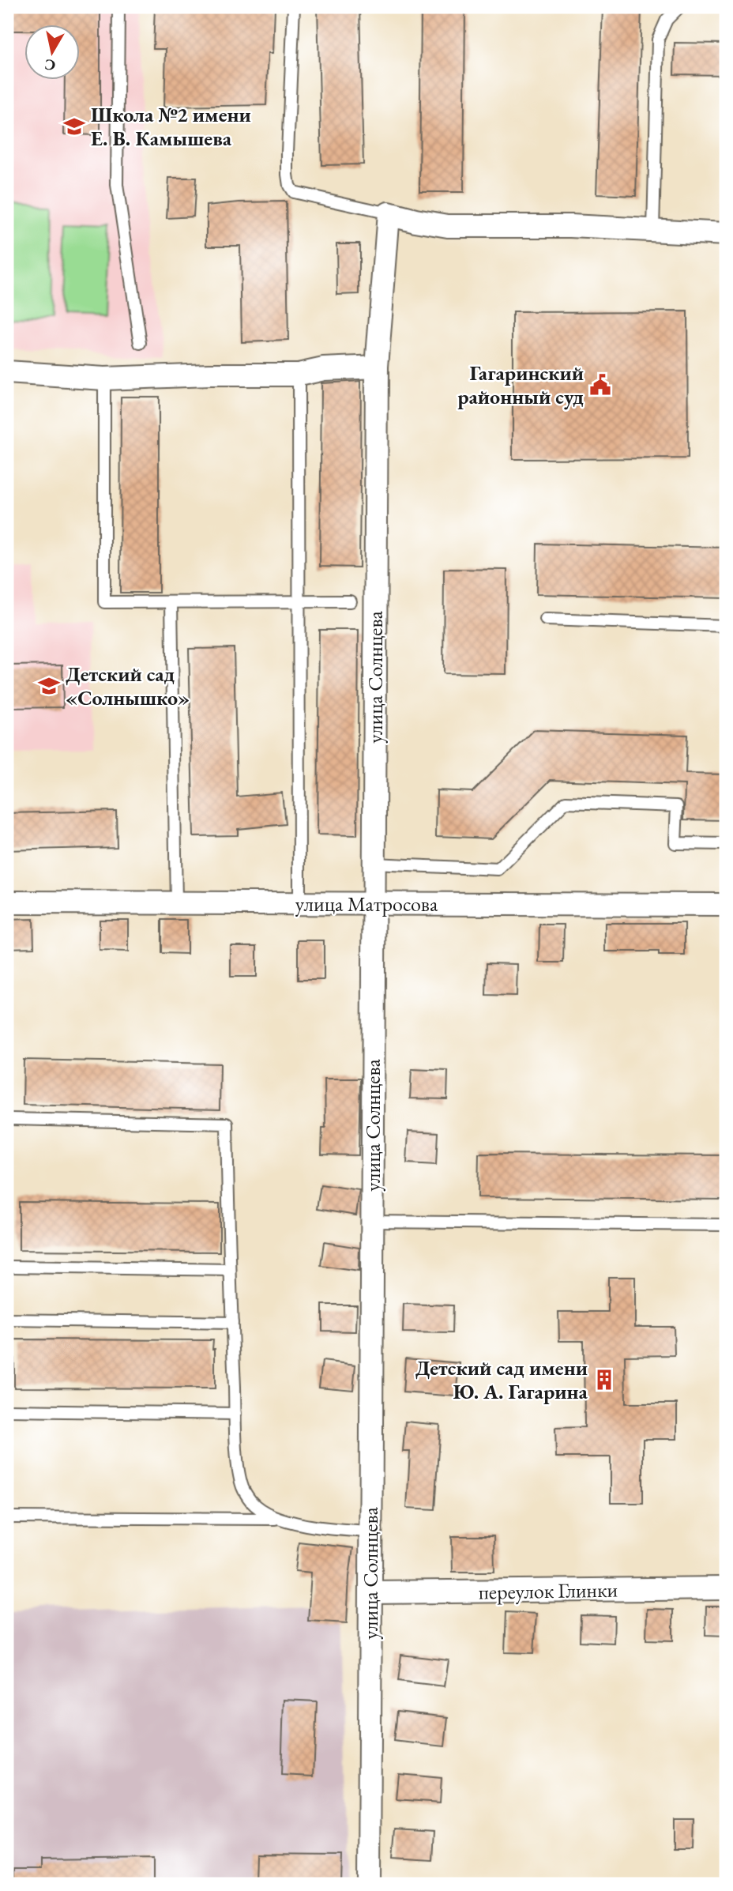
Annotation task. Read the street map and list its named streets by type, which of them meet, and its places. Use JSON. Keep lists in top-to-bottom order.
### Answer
{
  "streets": {
    "street": ["улица Солнцева", "улица Матросова", "переулок Глинки"]
  },
  "crossings": [
    ["улица Солнцева", "улица Матросова"],
    ["улица Солнцева", "переулок Глинки"]
  ],
  "places": {
    "school or university": ["Школа №2 имени Е. В. Камышева", "Детский сад «Солнышко»"],
    "public building": ["Гагаринский районный суд"],
    "building": ["Детский сад имени Ю. А. Гагарина"]
  },
  "north": "bottom"
}
